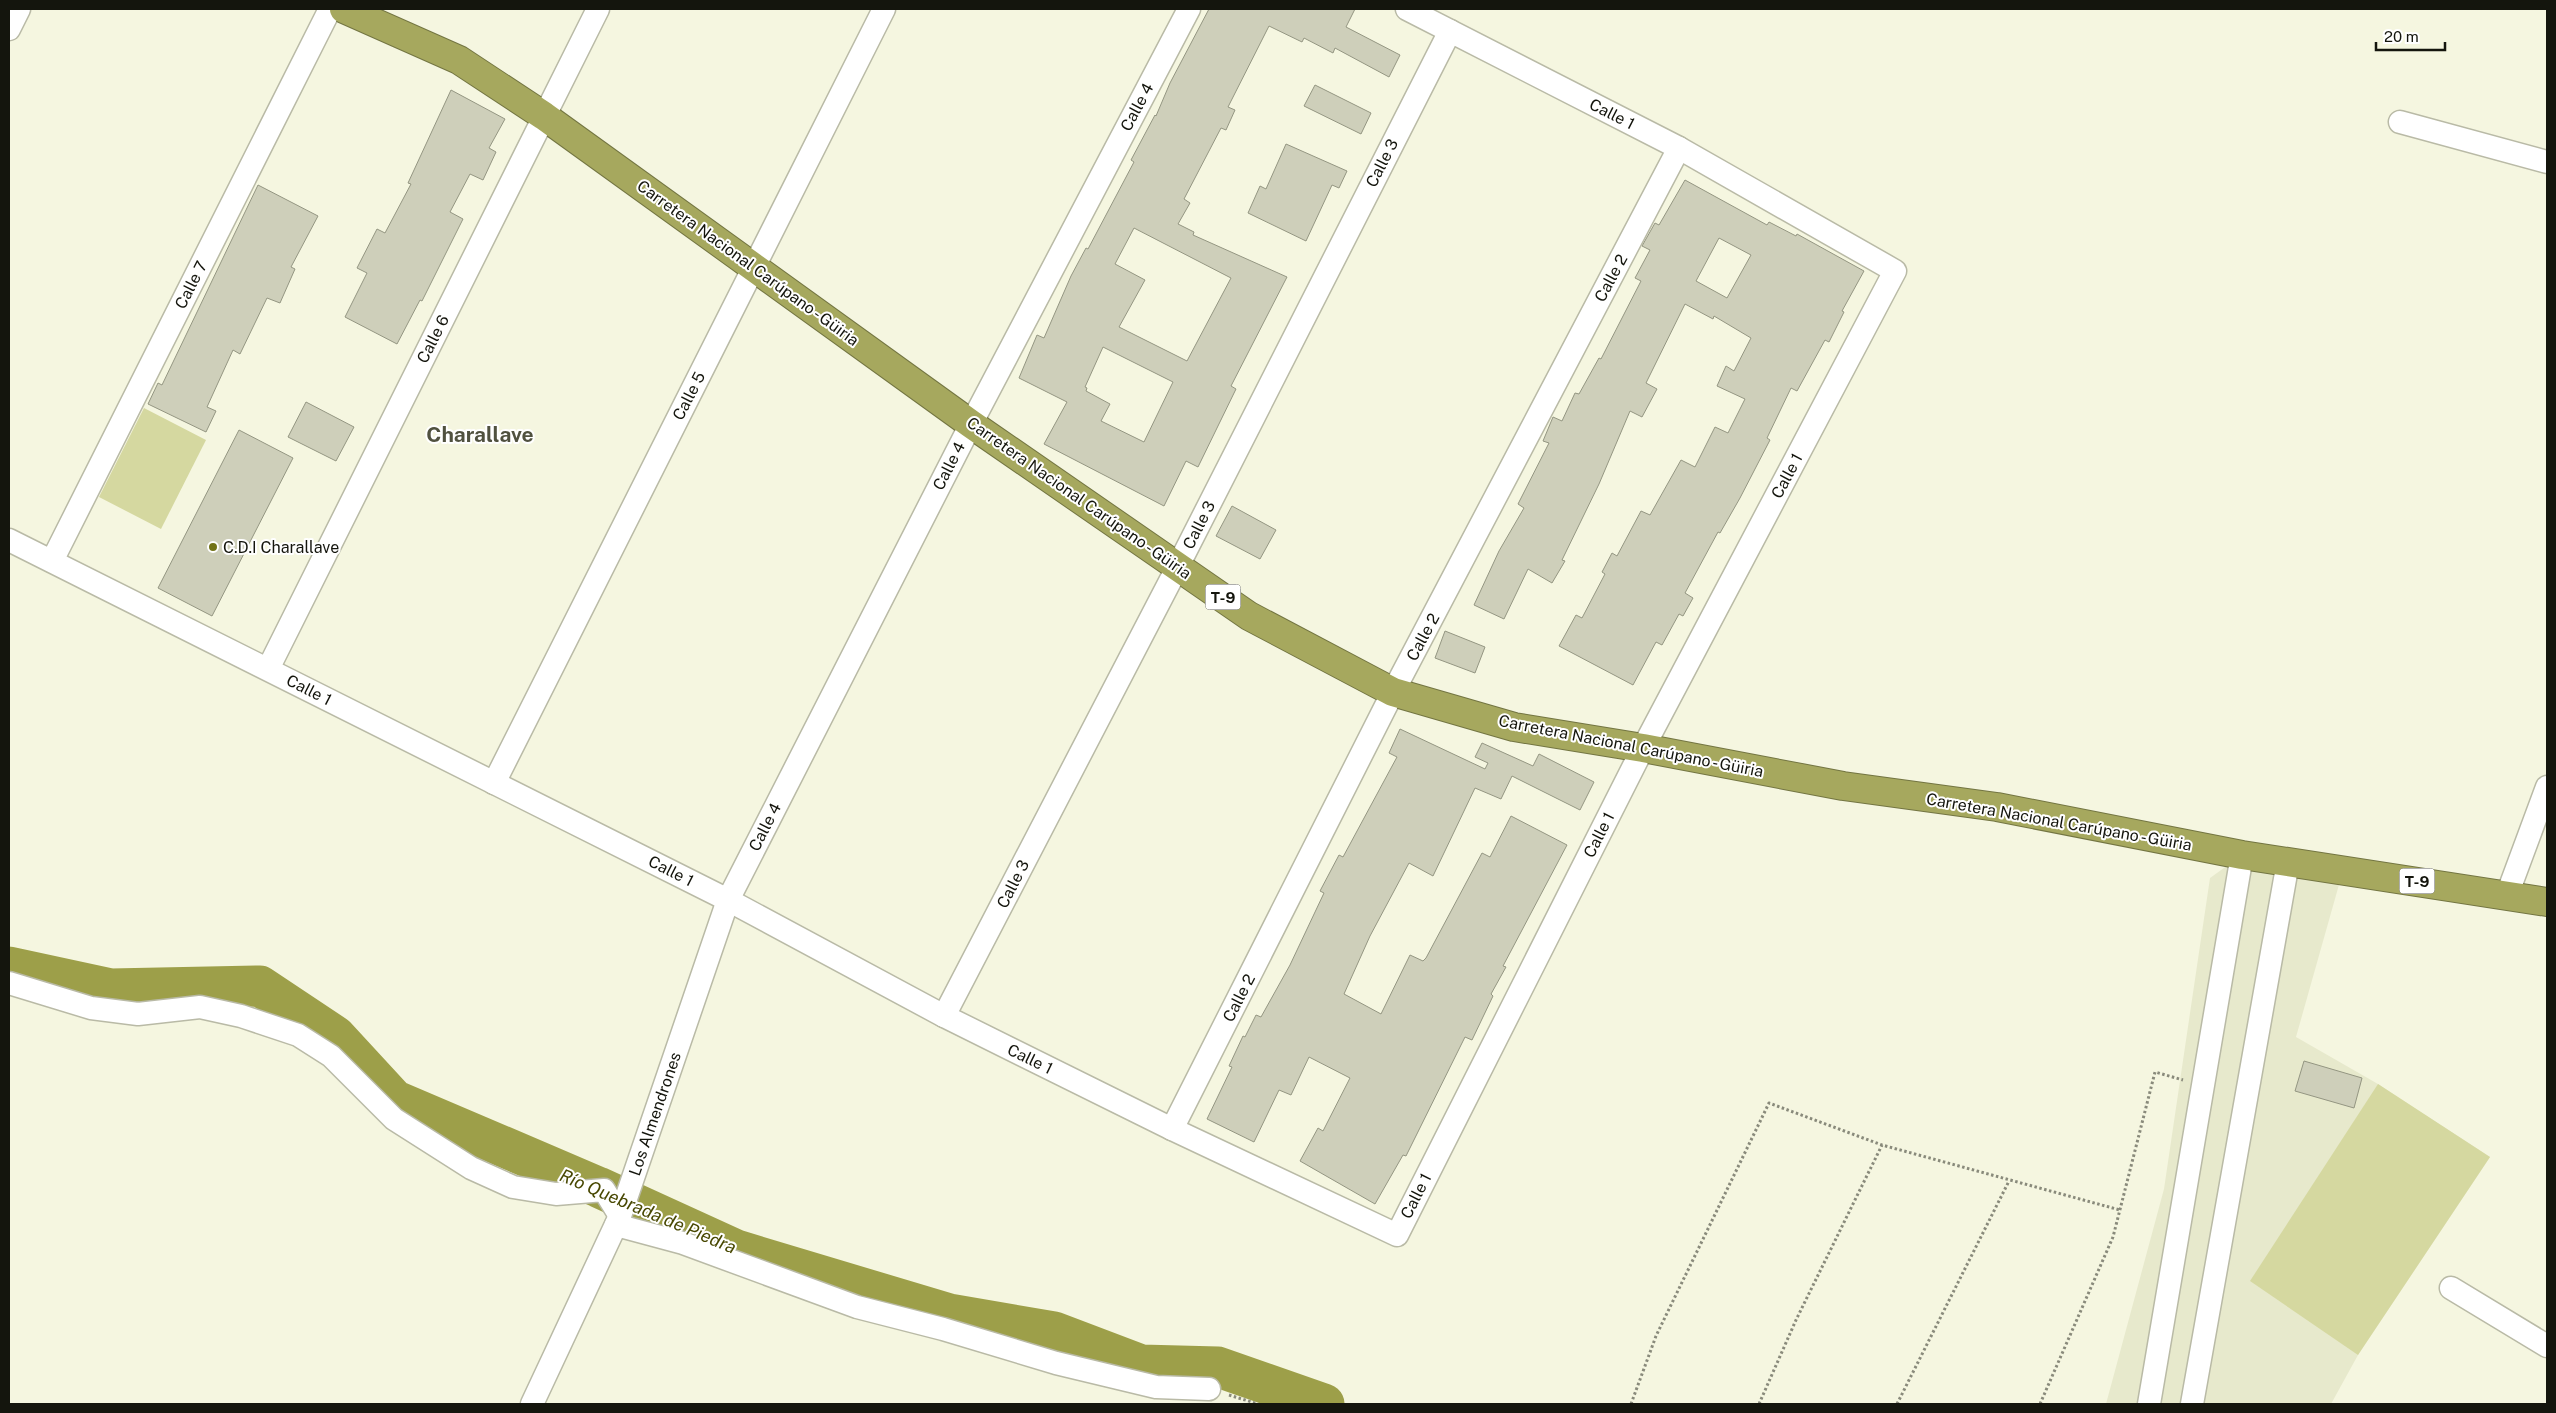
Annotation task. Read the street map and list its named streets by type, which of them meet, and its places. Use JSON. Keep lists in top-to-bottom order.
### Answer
{
  "streets": {
    "highway": ["Carretera Nacional Carúpano - Güiria", "T-9"],
    "street": [
      "Calle 4",
      "Calle 1",
      "Calle 3",
      "Calle 2",
      "Calle 7",
      "Calle 6",
      "Calle 5",
      "Los Almendrones"
    ]
  },
  "crossings": [
    ["Calle 4", "Calle 1"],
    ["Calle 4", "Carretera Nacional Carúpano - Güiria"],
    ["Calle 4", "Los Almendrones"],
    ["Calle 1", "Calle 3"],
    ["Calle 1", "Carretera Nacional Carúpano - Güiria"],
    ["Calle 1", "Calle 2"],
    ["Calle 1", "Calle 7"],
    ["Calle 1", "Calle 6"],
    ["Calle 1", "Calle 5"],
    ["Calle 1", "Los Almendrones"],
    ["Calle 3", "Carretera Nacional Carúpano - Güiria"],
    ["Carretera Nacional Carúpano - Güiria", "Calle 2"],
    ["Carretera Nacional Carúpano - Güiria", "Calle 6"],
    ["Carretera Nacional Carúpano - Güiria", "Calle 5"]
  ],
  "districts": ["Charallave"],
  "water": ["Río Quebrada de Piedra"],
  "places": ["C.D.I Charallave"],
  "scale_bar": "20 m"
}
